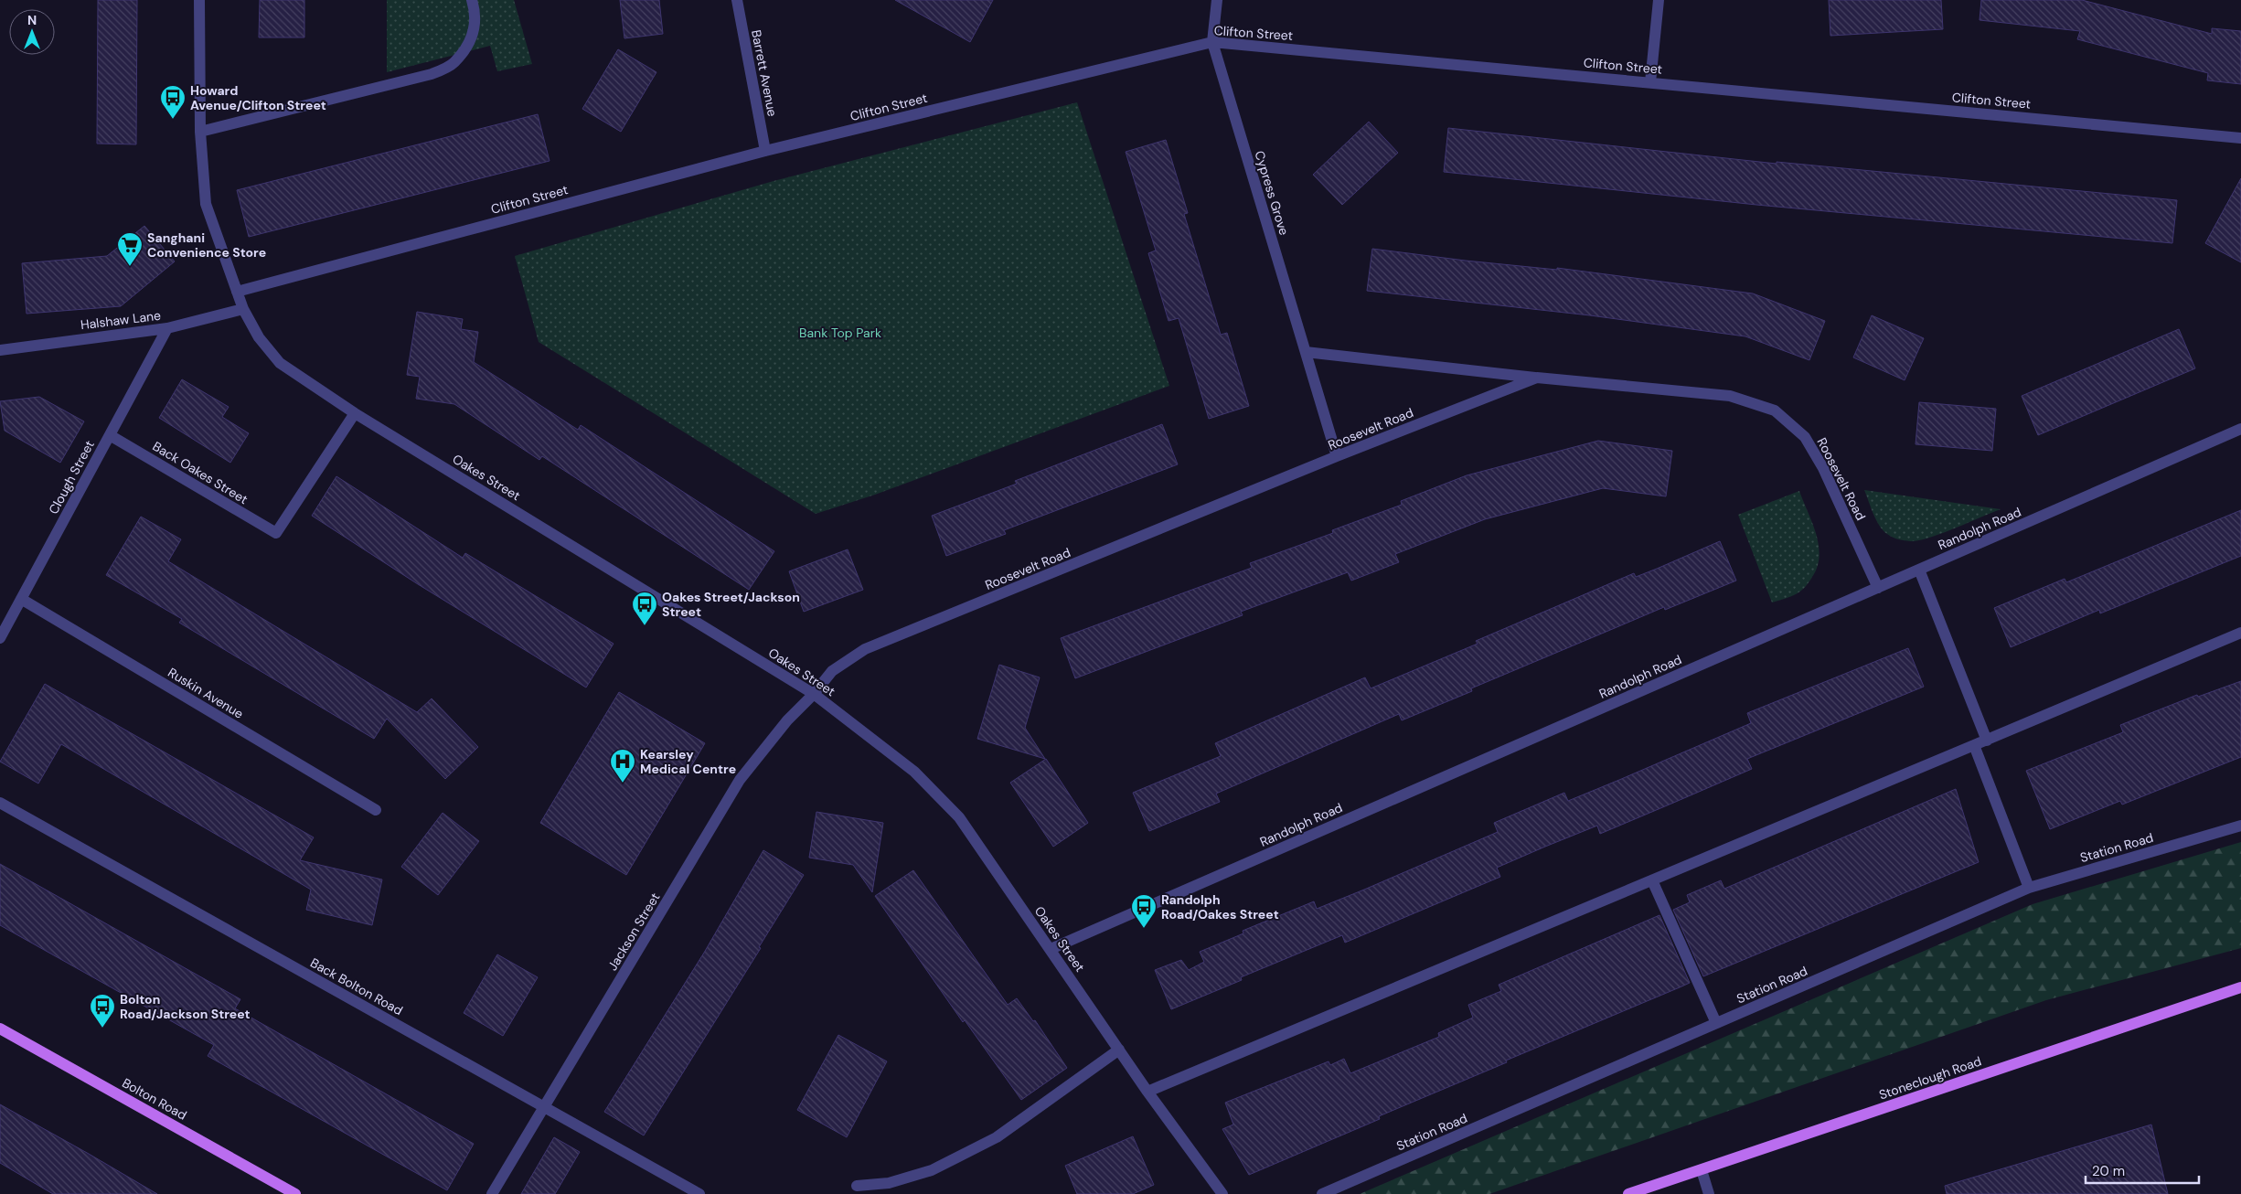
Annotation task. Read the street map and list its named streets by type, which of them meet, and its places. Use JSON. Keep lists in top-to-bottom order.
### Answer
{
  "streets": {
    "main road": ["Stoneclough Road", "Bolton Road"],
    "street": [
      "Clifton Street",
      "Barrett Avenue",
      "Cypress Grove",
      "Halshaw Lane",
      "Roosevelt Road",
      "Back Oakes Street",
      "Clough Street",
      "Oakes Street",
      "Randolph Road",
      "Ruskin Avenue",
      "Station Road",
      "Jackson Street",
      "Back Bolton Road"
    ]
  },
  "crossings": [
    ["Clifton Street", "Barrett Avenue"],
    ["Clifton Street", "Cypress Grove"],
    ["Clifton Street", "Oakes Street"],
    ["Cypress Grove", "Roosevelt Road"],
    ["Halshaw Lane", "Clough Street"],
    ["Halshaw Lane", "Oakes Street"],
    ["Roosevelt Road", "Oakes Street"],
    ["Roosevelt Road", "Randolph Road"],
    ["Roosevelt Road", "Jackson Street"],
    ["Back Oakes Street", "Clough Street"],
    ["Back Oakes Street", "Oakes Street"],
    ["Clough Street", "Ruskin Avenue"],
    ["Oakes Street", "Randolph Road"],
    ["Oakes Street", "Jackson Street"],
    ["Jackson Street", "Back Bolton Road"]
  ],
  "parks": ["Bank Top Park"],
  "places": {
    "bus stop": [
      "Howard Avenue/Clifton Street",
      "Oakes Street/Jackson Street",
      "Randolph Road/Oakes Street",
      "Bolton Road/Jackson Street"
    ],
    "supermarket": ["Sanghani Convenience Store"],
    "hospital": ["Kearsley Medical Centre"]
  },
  "scale_bar": "20 m",
  "north": "top"
}
